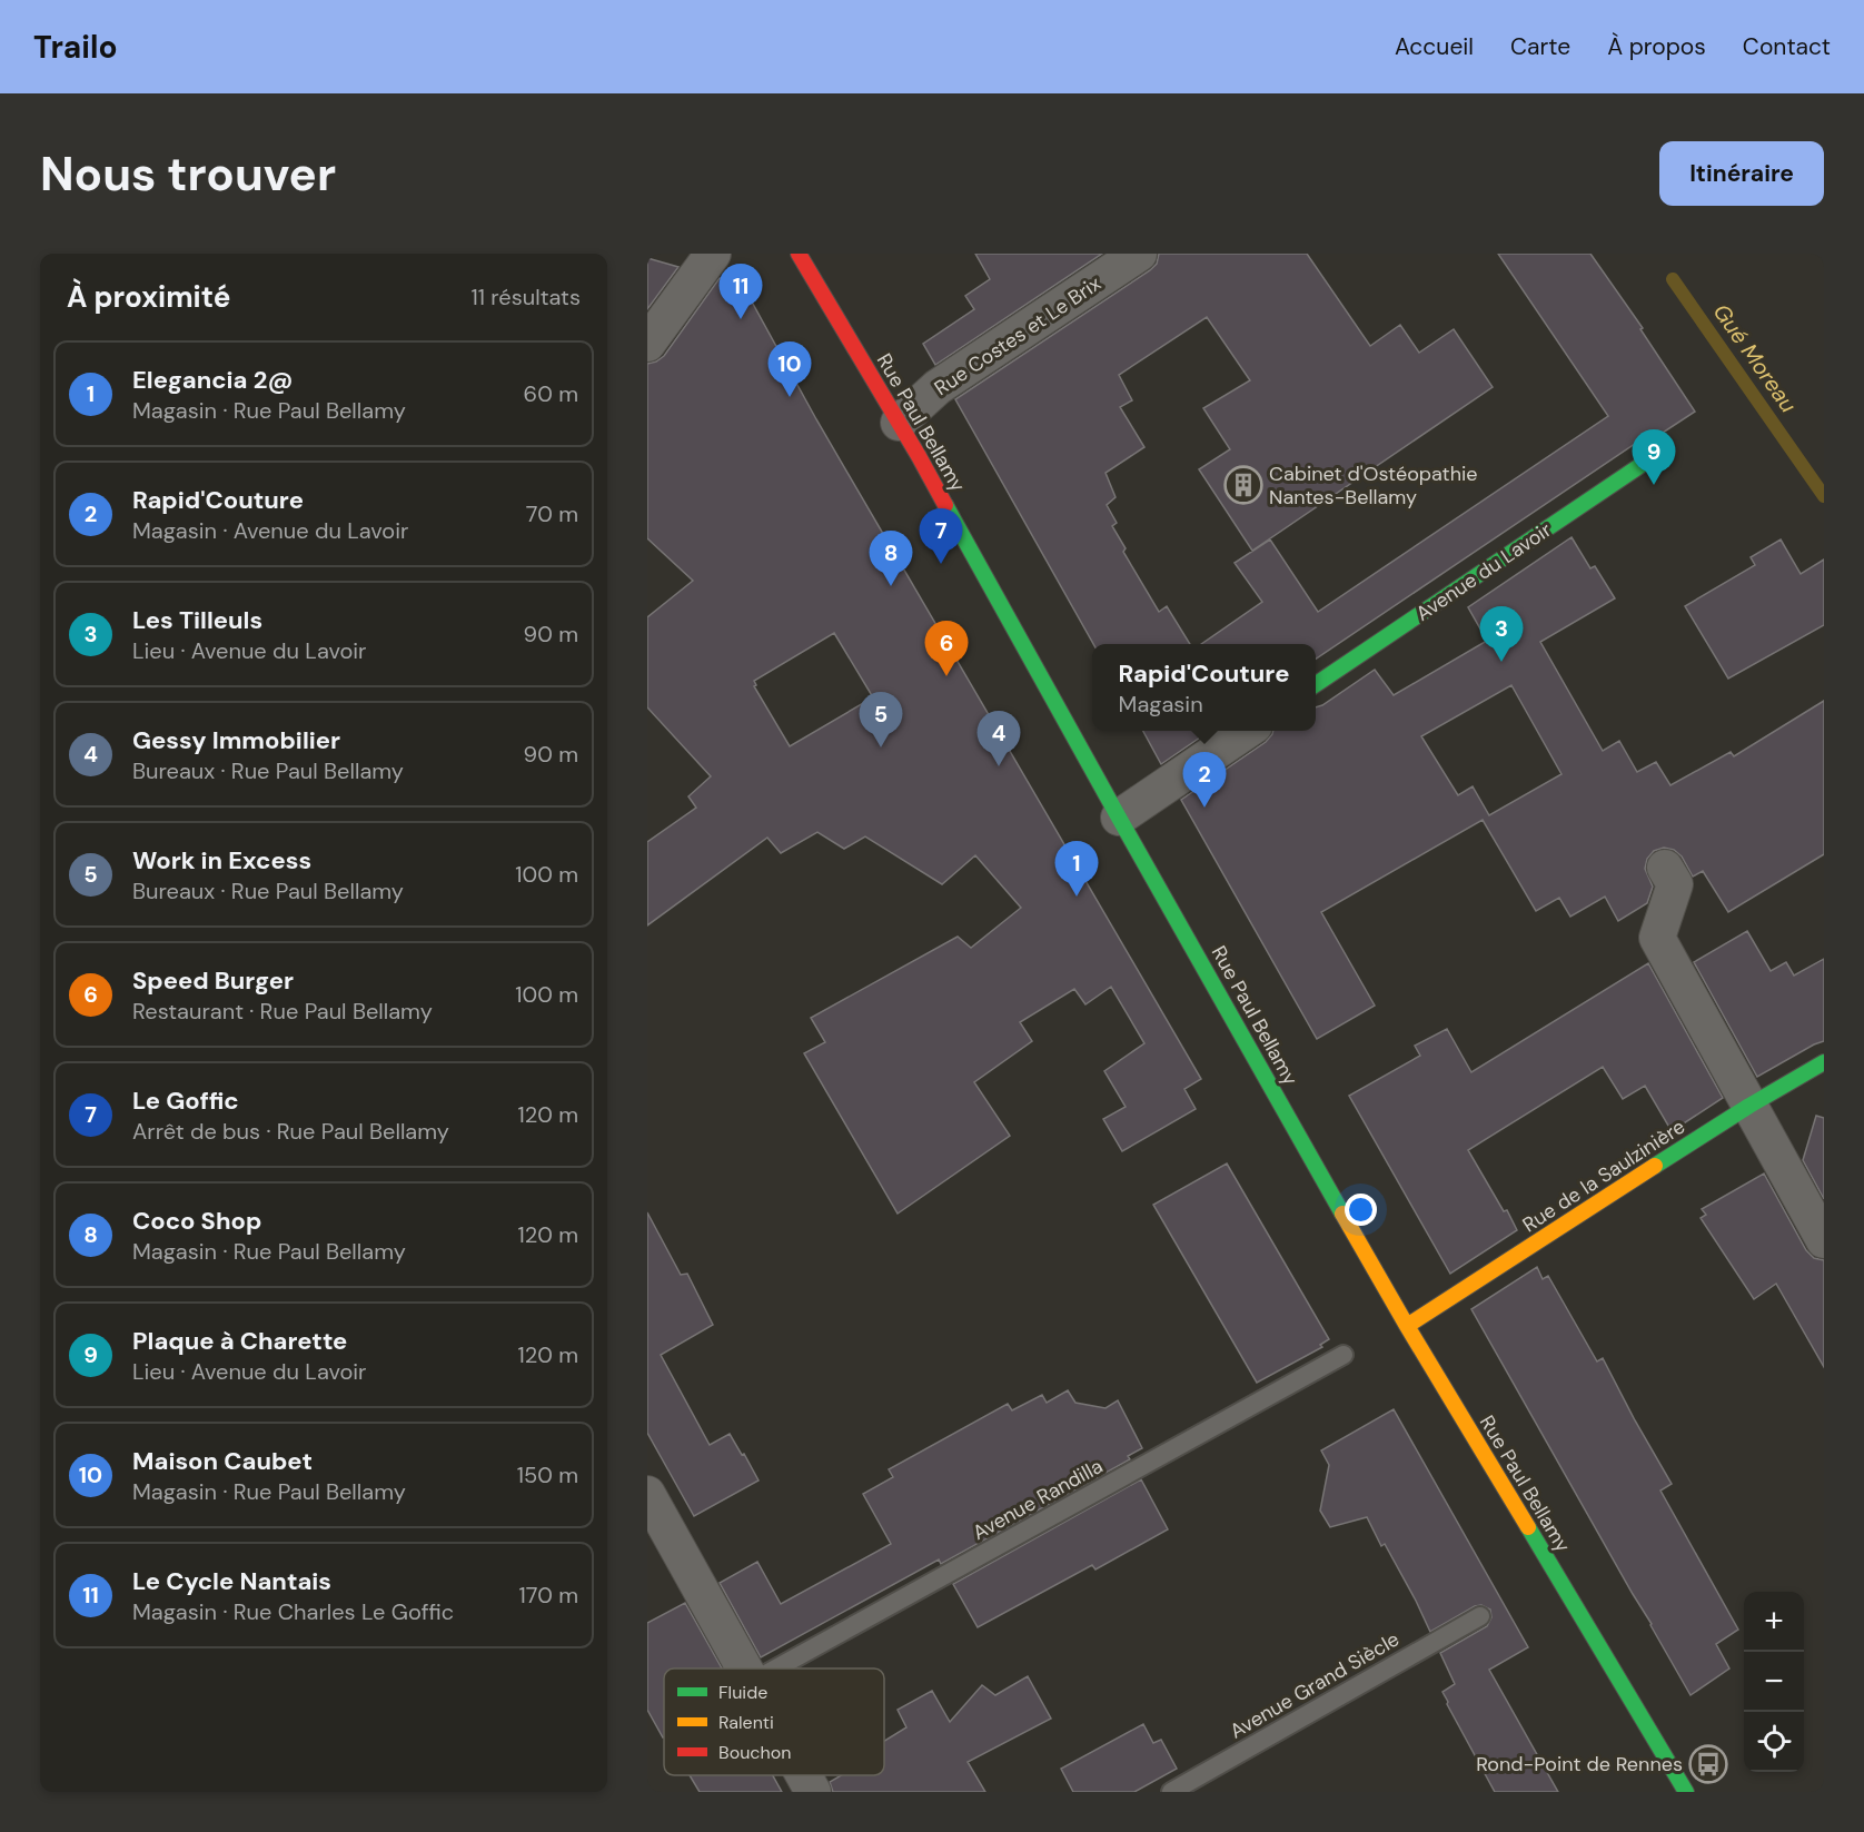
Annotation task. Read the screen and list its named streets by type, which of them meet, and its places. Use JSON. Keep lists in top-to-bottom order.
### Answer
{
  "streets": {
    "main road": ["Rue Paul Bellamy", "Avenue du Lavoir", "Rue de la Saulzinière"],
    "street": ["Rue Costes et Le Brix"],
    "lane": ["Avenue Randilla", "Avenue Grand Siècle"]
  },
  "crossings": [
    ["Rue Costes et Le Brix", "Rue Paul Bellamy"],
    ["Rue Paul Bellamy", "Rue de la Saulzinière"]
  ],
  "water": ["Gué Moreau"],
  "places": {
    "building": ["Cabinet d'Ostéopathie Nantes-Bellamy"],
    "bus stop": ["Rond-Point de Rennes"]
  },
  "legend": ["Fluide", "Ralenti", "Bouchon"],
  "page": {
    "header": "Trailo",
    "nav": [
      "Accueil",
      "Carte",
      "À propos",
      "Contact"
    ],
    "buttons": "Itinéraire",
    "title": "Nous trouver",
    "heading": ["À proximité", "11 résultats"],
    "pins": [
      "11",
      "10",
      "9",
      "7",
      "8",
      "3",
      "6",
      "5",
      "4",
      "2",
      "1"
    ],
    "list": [
      {
        "mark": "1",
        "name": "Elegancia 2@",
        "note": "Magasin · Rue Paul Bellamy",
        "value": "60 m"
      },
      {
        "mark": "2",
        "name": "Rapid'Couture",
        "note": "Magasin · Avenue du Lavoir",
        "value": "70 m"
      },
      {
        "mark": "3",
        "name": "Les Tilleuls",
        "note": "Lieu · Avenue du Lavoir",
        "value": "90 m"
      },
      {
        "mark": "4",
        "name": "Gessy Immobilier",
        "note": "Bureaux · Rue Paul Bellamy",
        "value": "90 m"
      },
      {
        "mark": "5",
        "name": "Work in Excess",
        "note": "Bureaux · Rue Paul Bellamy",
        "value": "100 m"
      },
      {
        "mark": "6",
        "name": "Speed Burger",
        "note": "Restaurant · Rue Paul Bellamy",
        "value": "100 m"
      },
      {
        "mark": "7",
        "name": "Le Goffic",
        "note": "Arrêt de bus · Rue Paul Bellamy",
        "value": "120 m"
      },
      {
        "mark": "8",
        "name": "Coco Shop",
        "note": "Magasin · Rue Paul Bellamy",
        "value": "120 m"
      },
      {
        "mark": "9",
        "name": "Plaque à Charette",
        "note": "Lieu · Avenue du Lavoir",
        "value": "120 m"
      },
      {
        "mark": "10",
        "name": "Maison Caubet",
        "note": "Magasin · Rue Paul Bellamy",
        "value": "150 m"
      },
      {
        "mark": "11",
        "name": "Le Cycle Nantais",
        "note": "Magasin · Rue Charles Le Goffic",
        "value": "170 m"
      }
    ],
    "popup": ["Rapid'Couture", "Magasin"],
    "map_buttons": ["+", "−"]
  }
}
